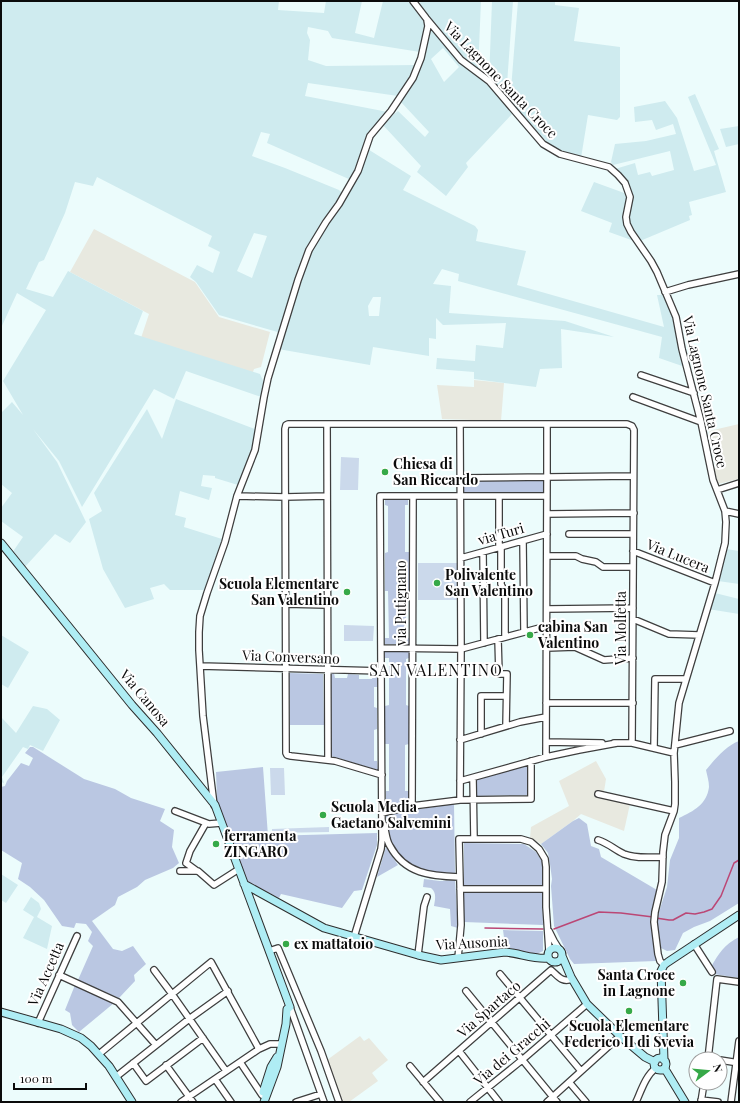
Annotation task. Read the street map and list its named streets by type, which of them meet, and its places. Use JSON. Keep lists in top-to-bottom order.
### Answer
{
  "streets": {
    "main road": ["Via Canosa", "Via Ausonia"],
    "street": [
      "Via Lagnone Santa Croce",
      "via Turi",
      "Via Lucera",
      "via Putignano",
      "Via Molfetta",
      "Via Conversano",
      "Via Accetta",
      "Via Spartaco",
      "Via dei Gracchi"
    ]
  },
  "crossings": [
    ["Via Lagnone Santa Croce", "Via Lucera"],
    ["Via Lucera", "Via Molfetta"],
    ["Via Canosa", "Via Ausonia"]
  ],
  "districts": ["SAN VALENTINO"],
  "places": [
    "Chiesa di San Riccardo",
    "Polivalente San Valentino",
    "Scuola Elementare San Valentino",
    "cabina San Valentino",
    "Scuola Media Gaetano Salvemini",
    "ferramenta ZINGARO",
    "ex mattatoio",
    "Santa Croce in Lagnone",
    "Scuola Elementare Federico II di Svevia"
  ],
  "scale_bar": "100 m",
  "north": "right"
}
